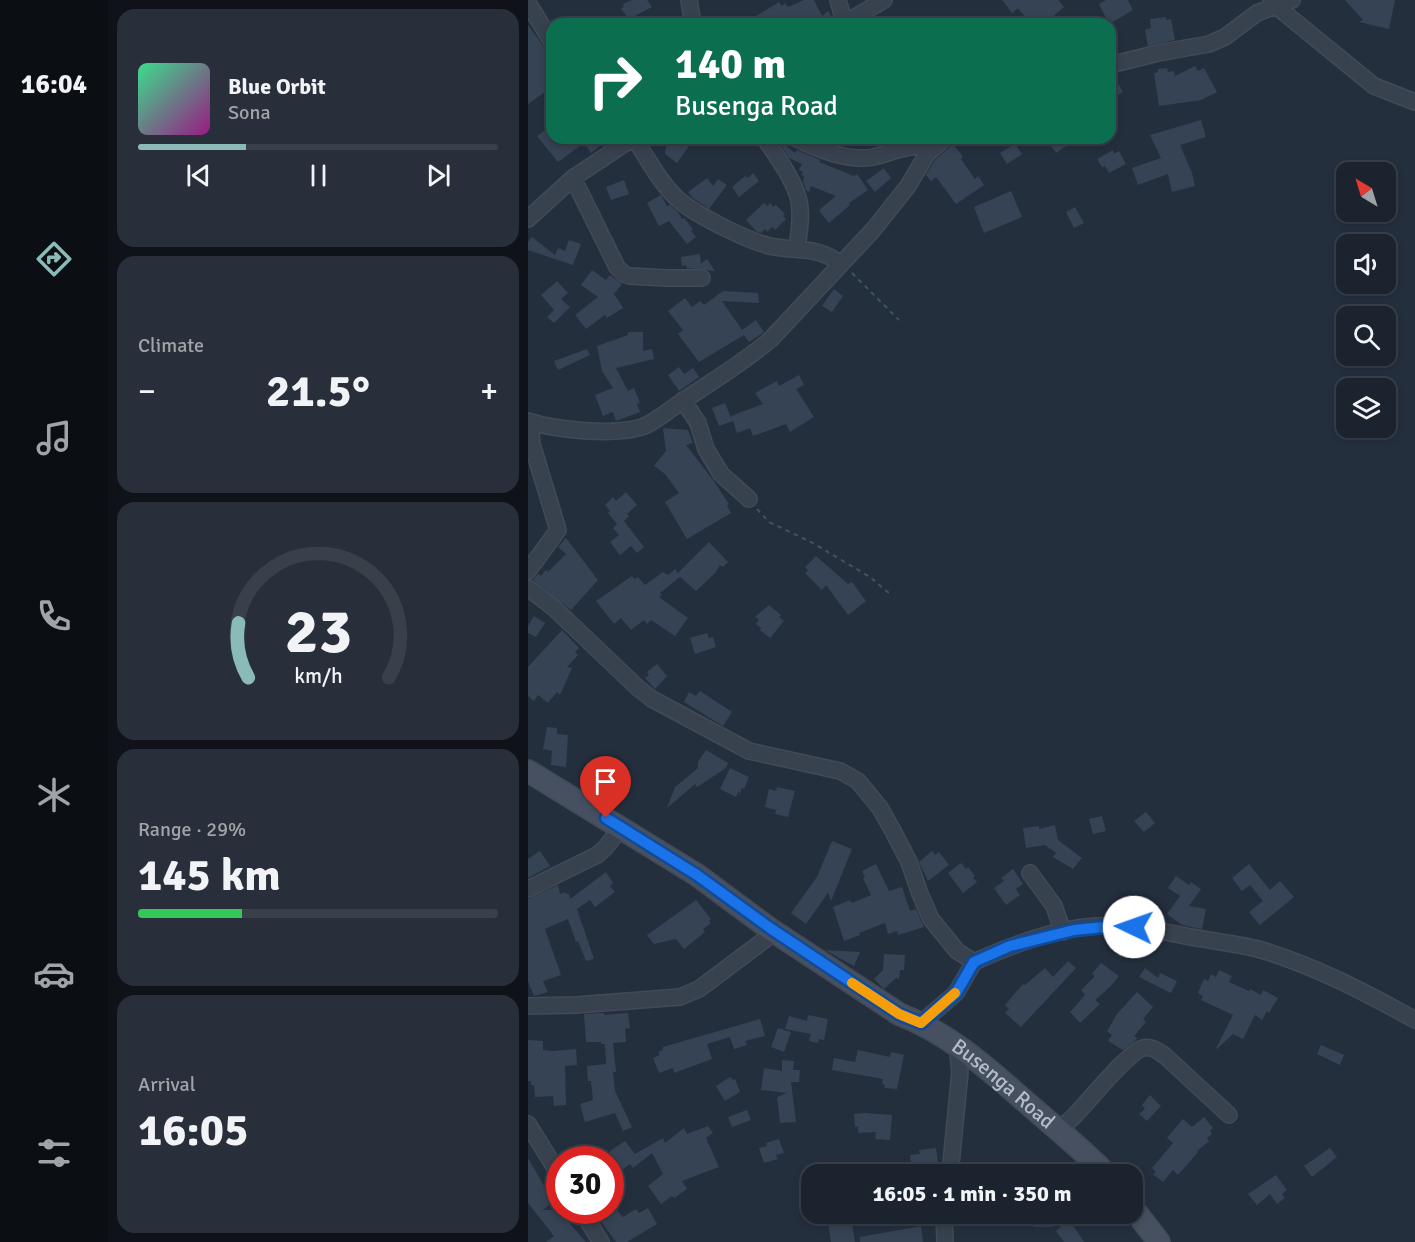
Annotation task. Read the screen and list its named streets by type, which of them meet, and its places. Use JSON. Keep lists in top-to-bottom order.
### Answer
{
  "streets": {
    "street": ["Busenga Road"]
  },
  "north": "top left",
  "page": {
    "tabs": "16:04",
    "turn": ["140 m", "Busenga Road"],
    "song": ["Blue Orbit", "Sona"],
    "tile": [
      "Climate",
      ["Range · 29%", "145 km"],
      ["Arrival", "16:05"]
    ],
    "heat": ["−", "21.5°", "+"],
    "limit": "30",
    "trip": "16:05 · 1 min · 350 m",
    "gauge": ["23", "km/h"]
  }
}
